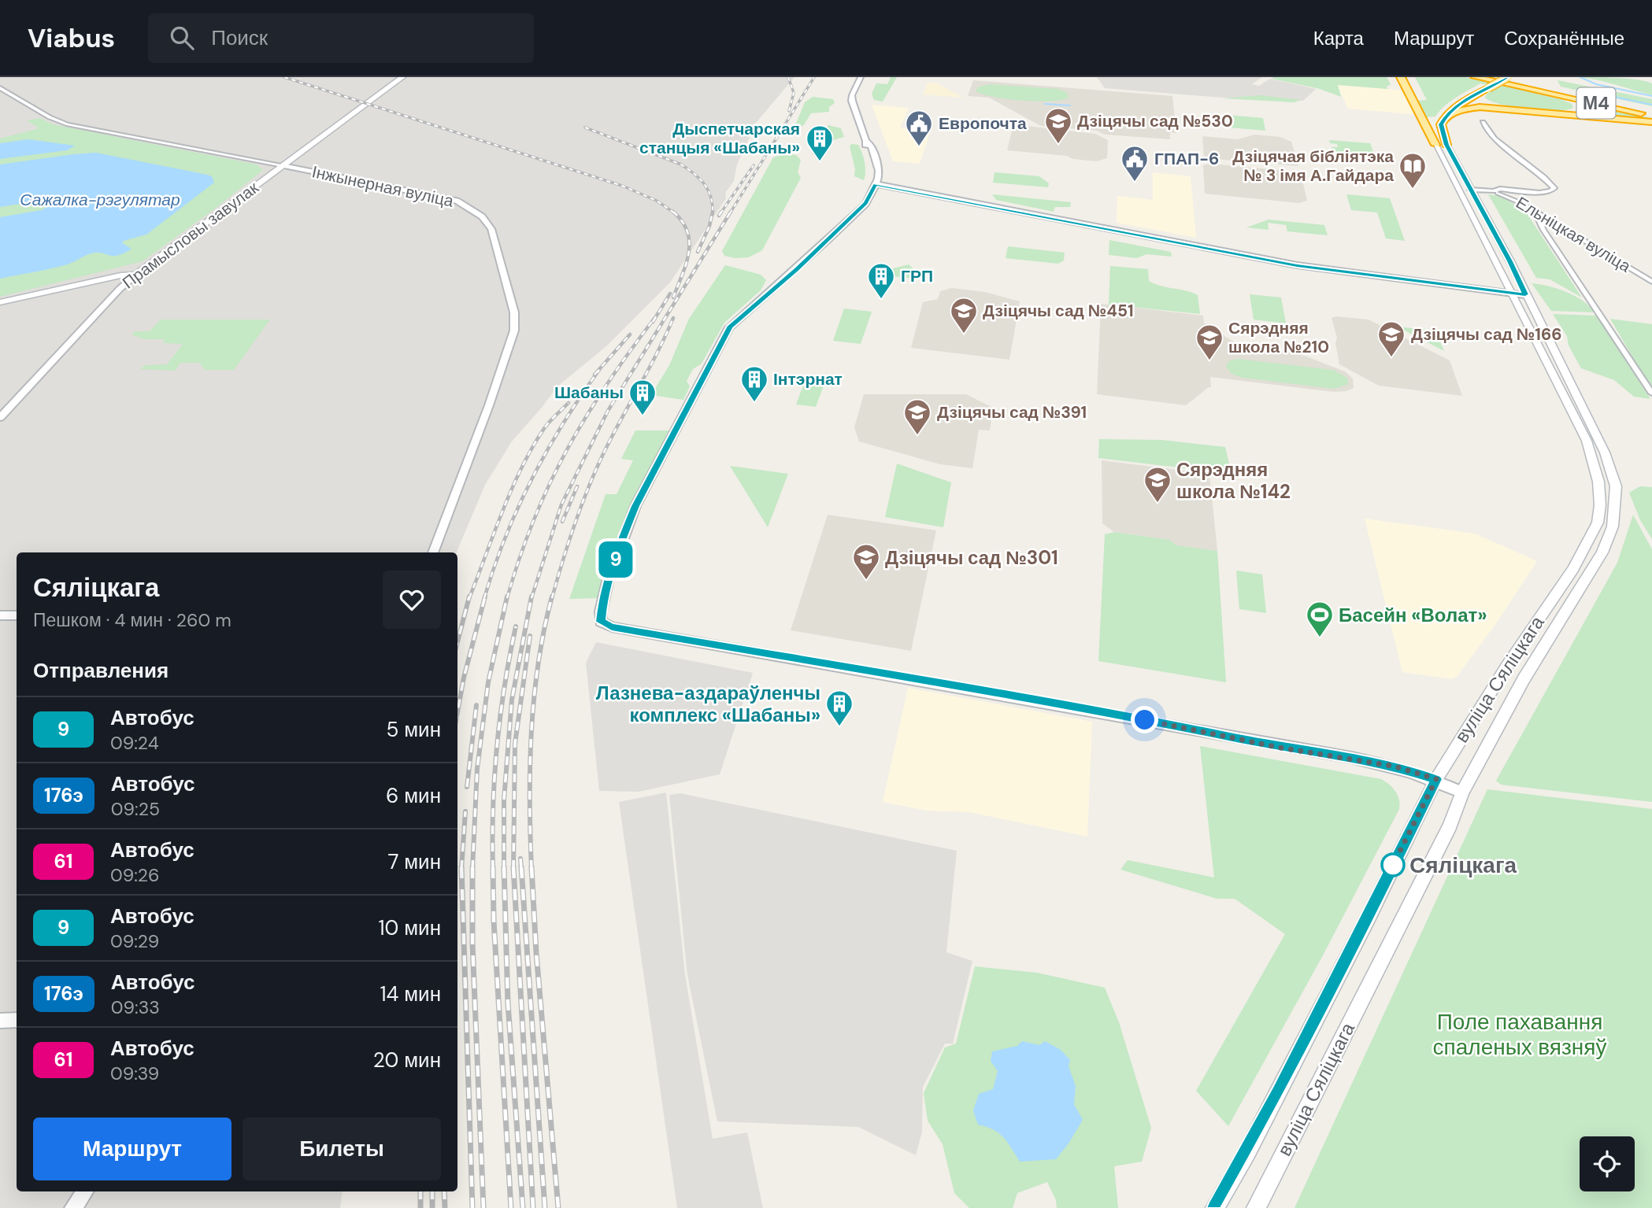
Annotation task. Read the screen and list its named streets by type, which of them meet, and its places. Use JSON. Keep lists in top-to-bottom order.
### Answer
{
  "streets": {
    "highway": ["М4"],
    "main road": ["Прамысловы завулак", "вуліца Сяліцкага"],
    "street": ["Інжынерная вуліца", "Ельніцкая вуліца"]
  },
  "crossings": [
    ["Інжынерная вуліца", "Прамысловы завулак"]
  ],
  "water": ["Сажалка-рэгулятар"],
  "parks": ["Поле пахавання спаленых вязняў"],
  "places": {
    "school or university": [
      "Дзіцячы сад №530",
      "Дзіцячы сад №451",
      "Дзіцячы сад №166",
      "Сярэдняя школа №210",
      "Дзіцячы сад №391",
      "Сярэдняя школа №142",
      "Дзіцячы сад №301"
    ],
    "public building": ["Европочта", "ГПАП-6"],
    "building": [
      "Дыспетчарская станцыя «Шабаны»",
      "ГРП",
      "Інтэрнат",
      "Шабаны",
      "Лазнева-аздараўленчы комплекс «Шабаны»"
    ],
    "library": ["Дзіцячая бібліятэка № 3 імя А.Гайдара"],
    "sports": ["Басейн «Волат»"],
    "other": ["Сяліцкага"]
  },
  "lines": ["bus line 9"],
  "page": {
    "header": "Viabus",
    "search": "Поиск",
    "nav": ["Карта", "Маршрут", "Сохранённые"],
    "on_map": "9",
    "heading": [
      ["Сяліцкага", "Пешком · 4 мин · 260 m"],
      "Отправления"
    ],
    "list": [
      {
        "mark": "9",
        "name": "Автобус",
        "note": "09:24",
        "value": "5 мин"
      },
      {
        "mark": "176э",
        "name": "Автобус",
        "note": "09:25",
        "value": "6 мин"
      },
      {
        "mark": "61",
        "name": "Автобус",
        "note": "09:26",
        "value": "7 мин"
      },
      {
        "mark": "9",
        "name": "Автобус",
        "note": "09:29",
        "value": "10 мин"
      },
      {
        "mark": "176э",
        "name": "Автобус",
        "note": "09:33",
        "value": "14 мин"
      },
      {
        "mark": "61",
        "name": "Автобус",
        "note": "09:39",
        "value": "20 мин"
      }
    ],
    "buttons": ["Маршрут", "Билеты"]
  }
}
